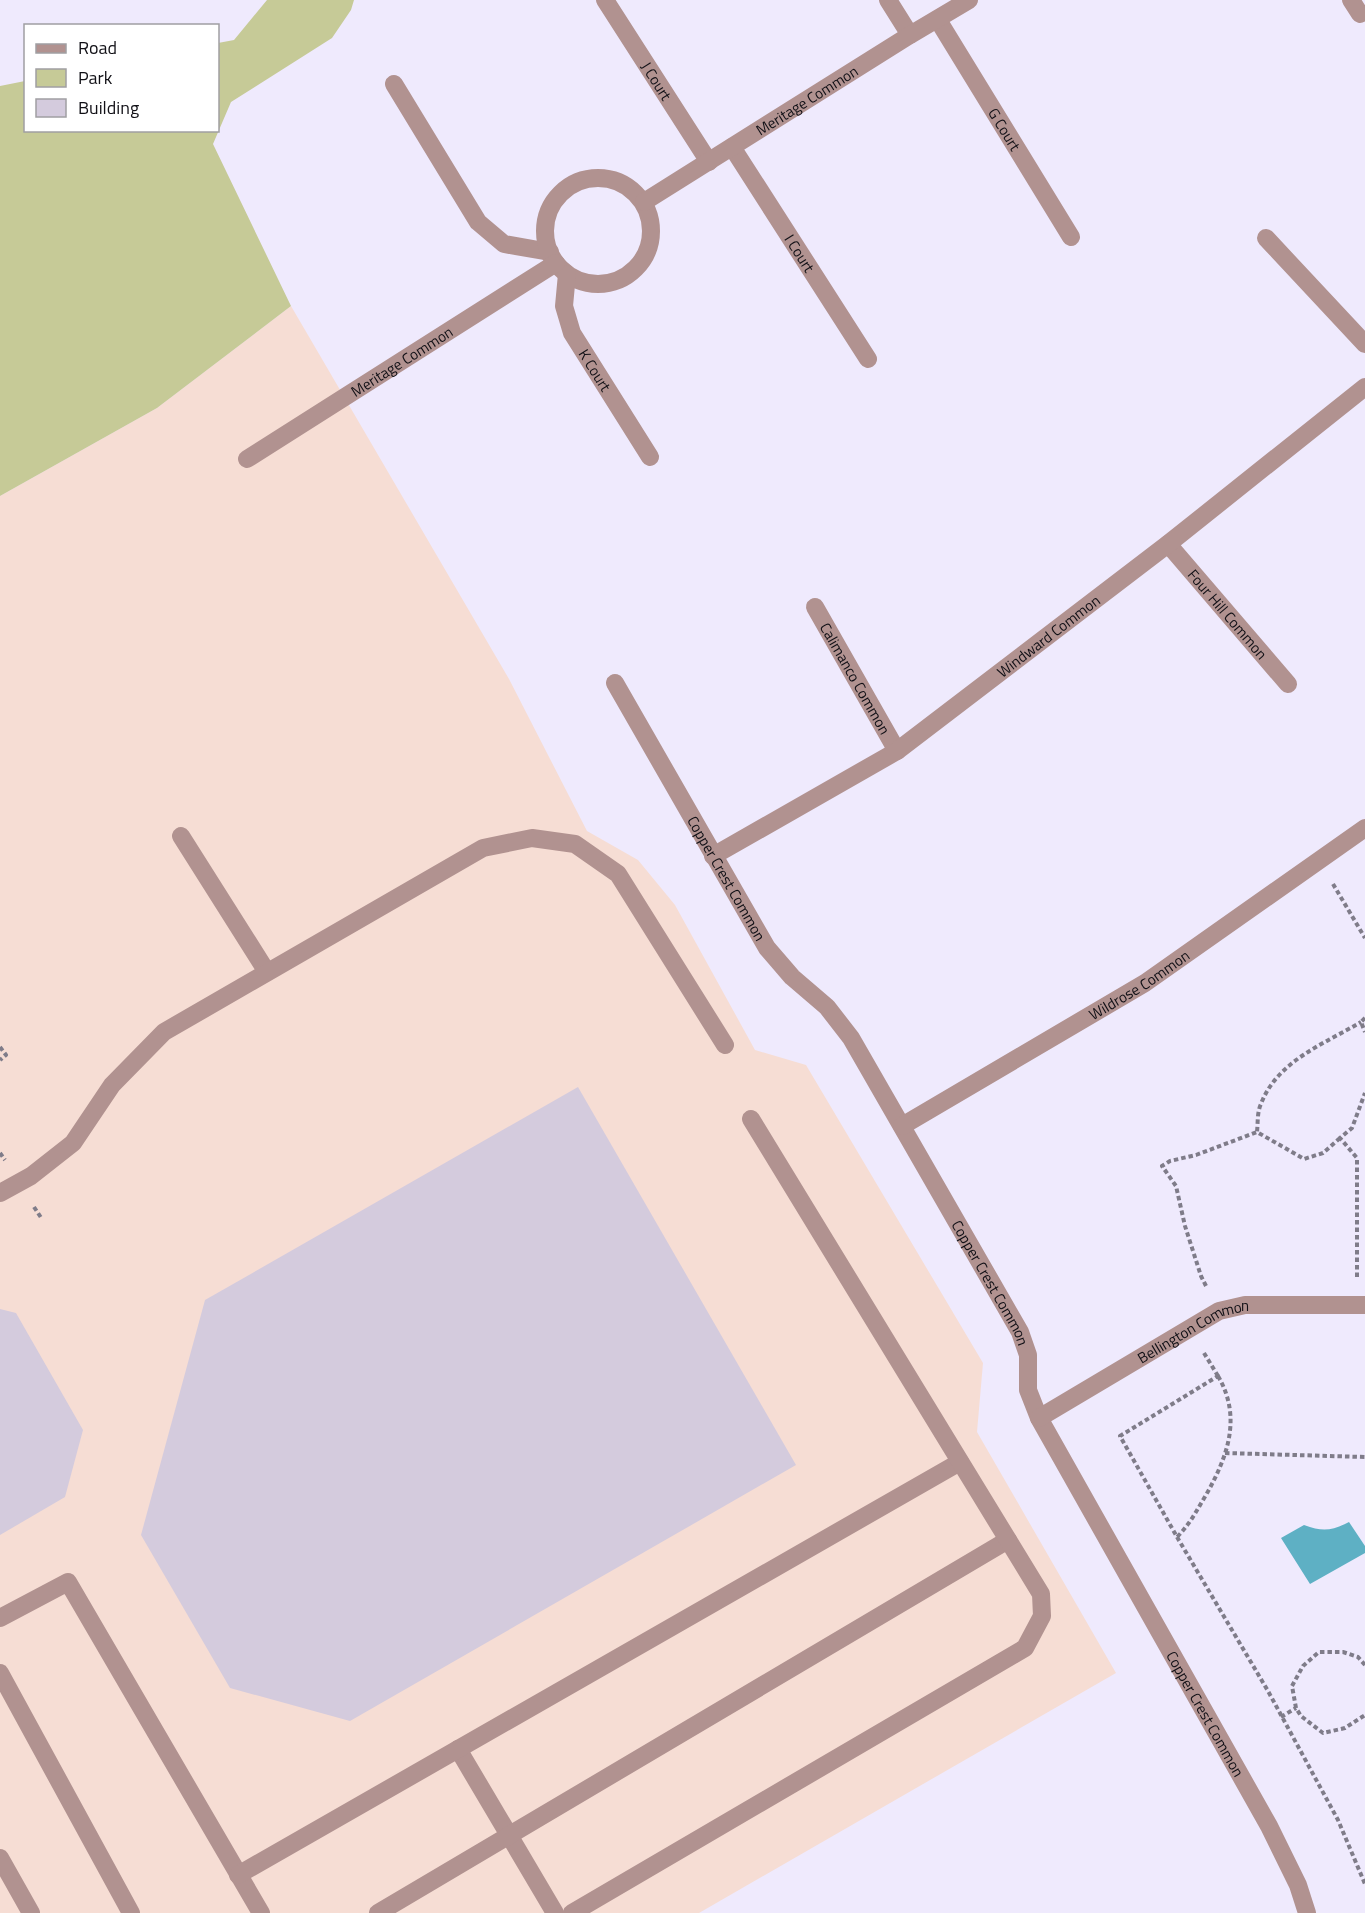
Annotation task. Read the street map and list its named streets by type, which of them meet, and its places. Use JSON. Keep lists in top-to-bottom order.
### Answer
{
  "streets": {
    "street": [
      "J Court",
      "Meritage Common",
      "G Court",
      "I Court",
      "K Court",
      "Four Hill Common",
      "Windward Common",
      "Calimanco Common",
      "Copper Crest Common",
      "Wildrose Common",
      "Bellington Common"
    ]
  },
  "crossings": [
    ["J Court", "Meritage Common"],
    ["Meritage Common", "G Court"],
    ["Meritage Common", "I Court"],
    ["Meritage Common", "K Court"],
    ["Four Hill Common", "Windward Common"],
    ["Windward Common", "Calimanco Common"],
    ["Windward Common", "Copper Crest Common"],
    ["Copper Crest Common", "Wildrose Common"],
    ["Copper Crest Common", "Bellington Common"]
  ],
  "legend": ["Road", "Park", "Building"]
}
